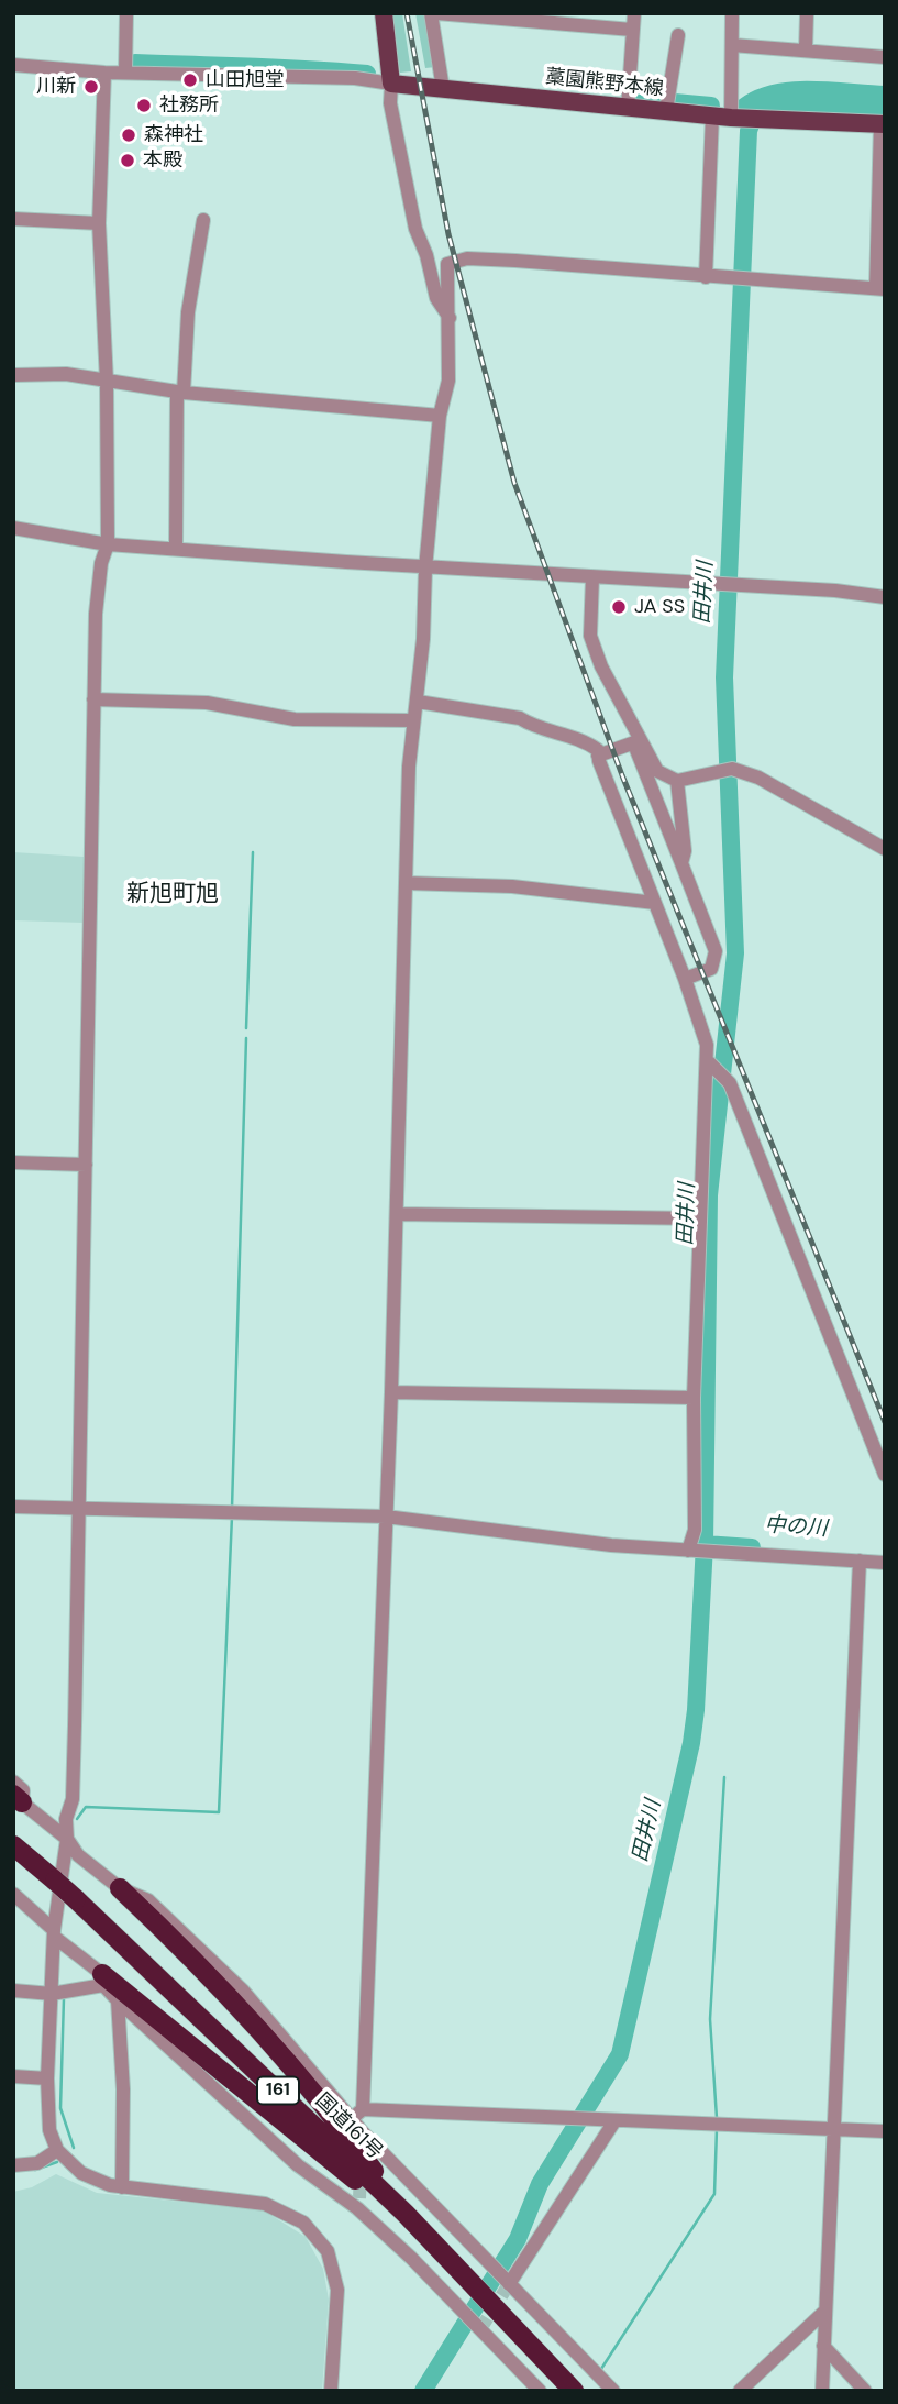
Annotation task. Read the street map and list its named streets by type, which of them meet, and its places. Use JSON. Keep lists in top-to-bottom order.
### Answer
{
  "streets": {
    "highway": ["161", "国道161号"],
    "main road": ["藁園熊野本線"]
  },
  "districts": ["新旭町旭"],
  "water": ["田井川", "中の川"],
  "places": [
    "山田旭堂",
    "川新",
    "社務所",
    "森神社",
    "本殿",
    "JA SS"
  ]
}
